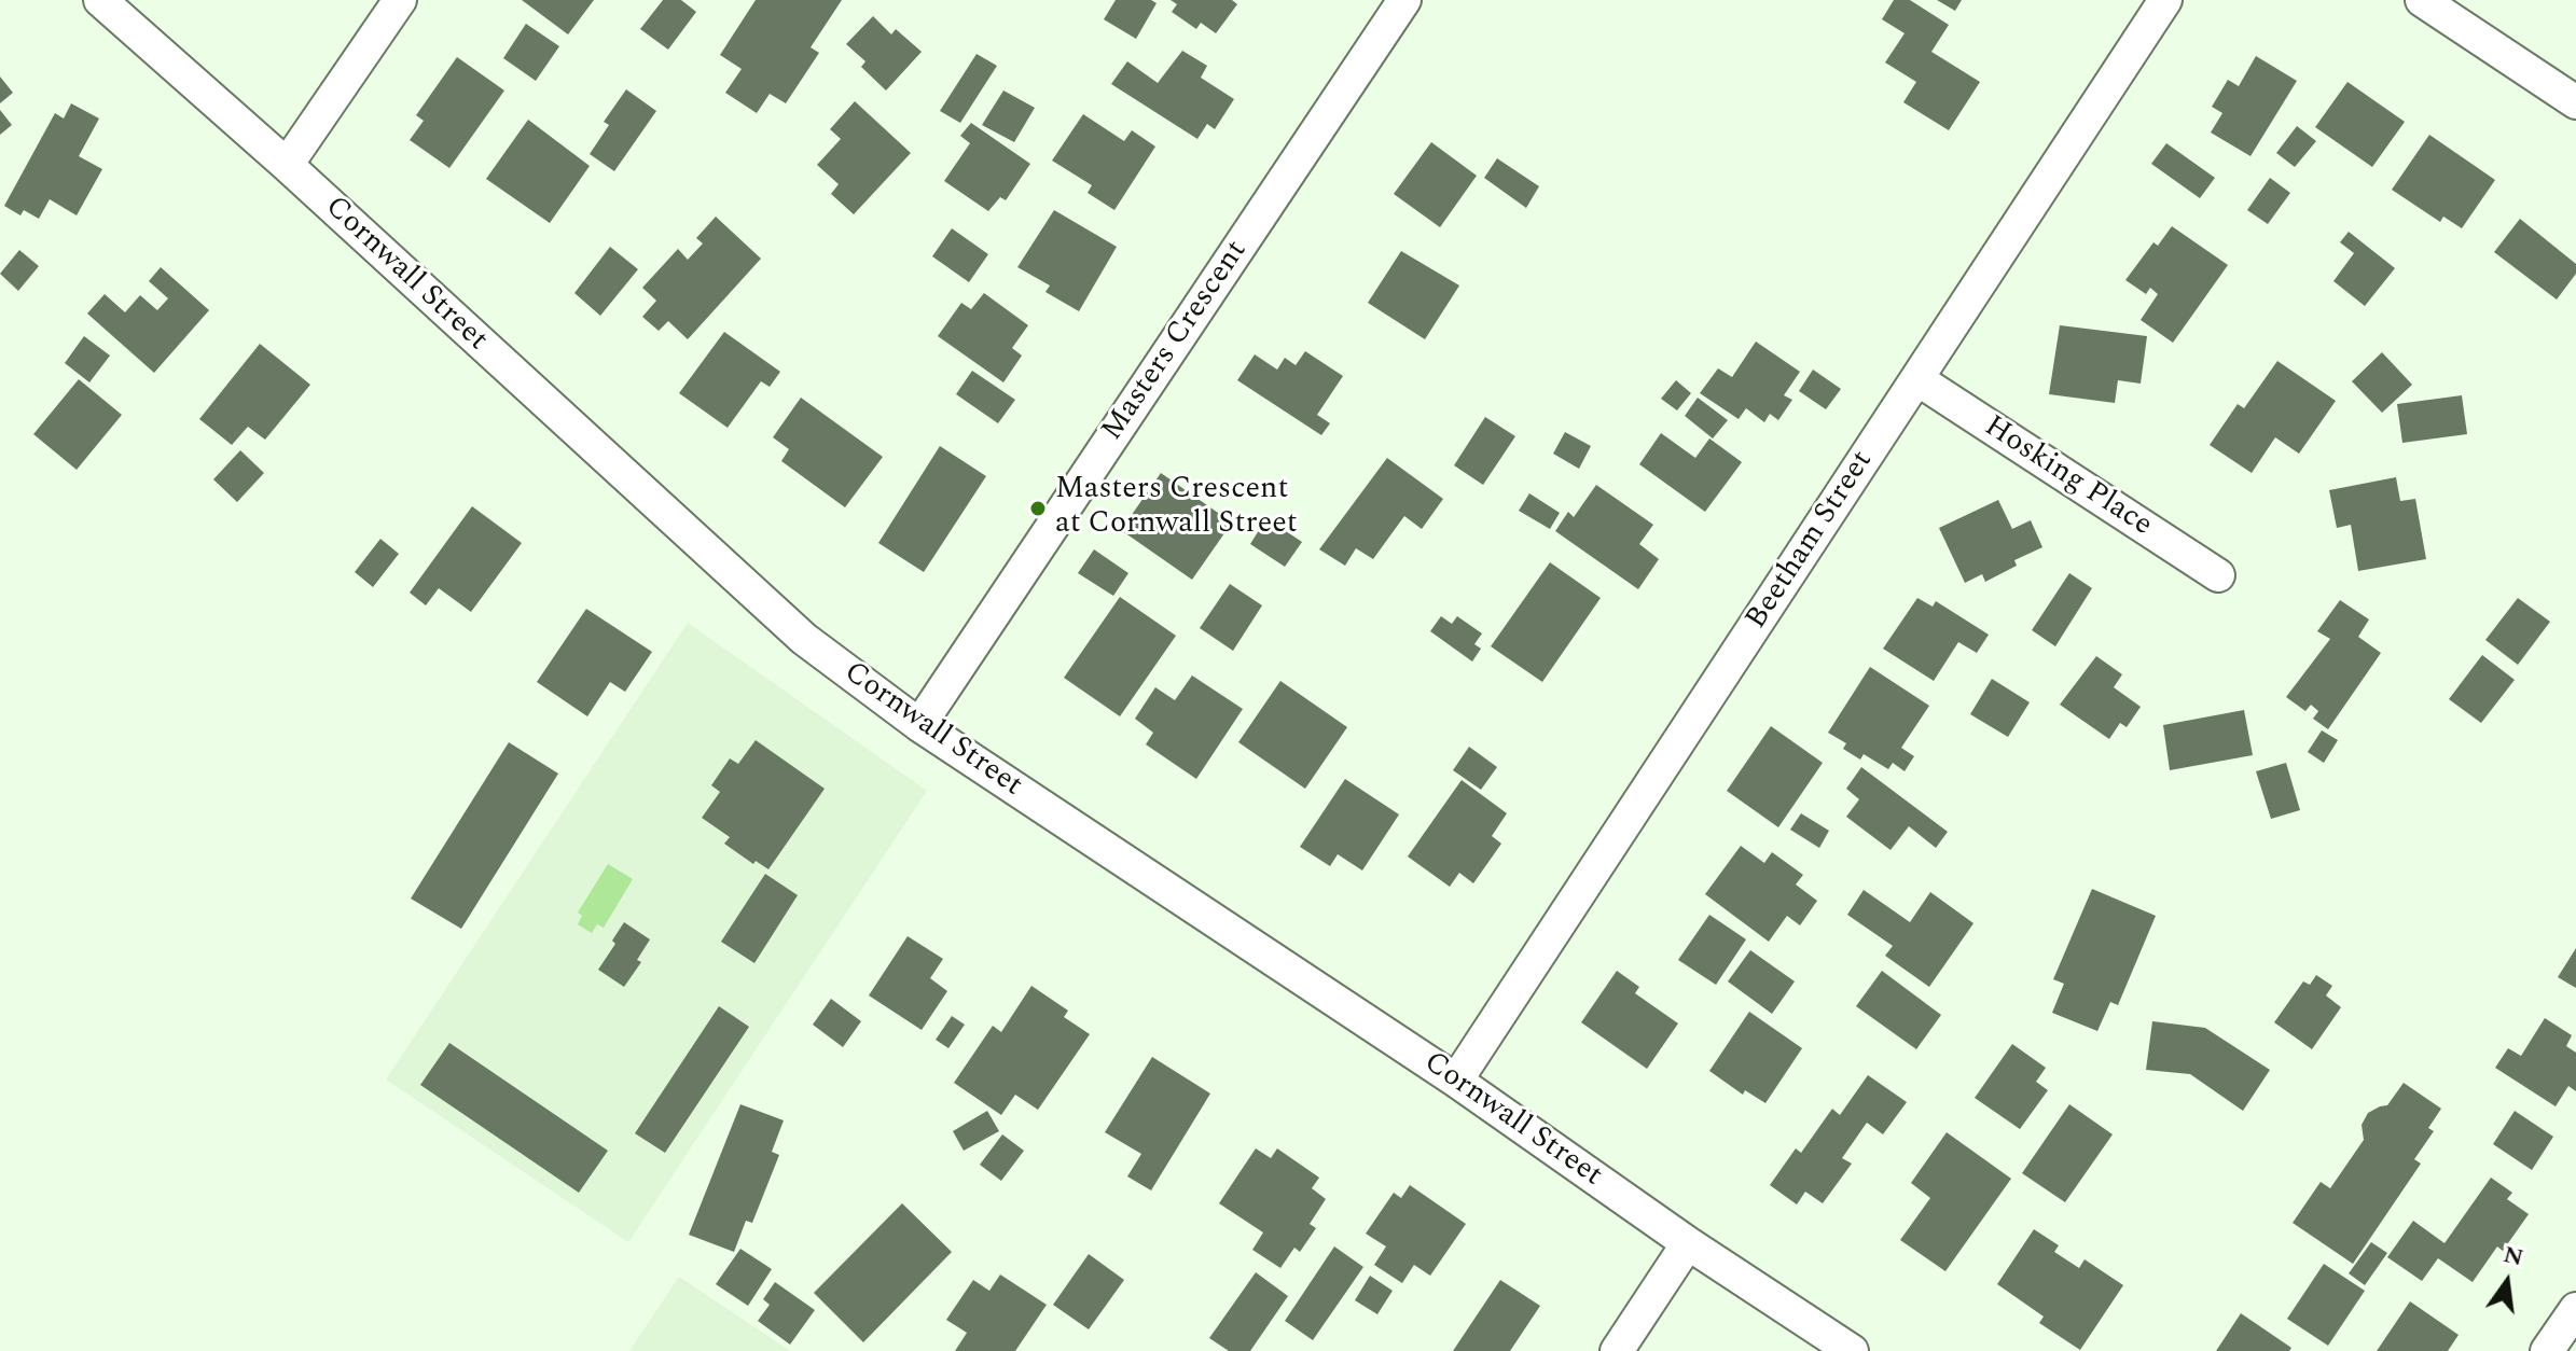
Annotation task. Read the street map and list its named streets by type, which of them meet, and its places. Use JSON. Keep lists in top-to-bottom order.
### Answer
{
  "streets": {
    "street": [
      "Cornwall Street",
      "Masters Crescent",
      "Hosking Place",
      "Beetham Street"
    ]
  },
  "crossings": [
    ["Cornwall Street", "Masters Crescent"],
    ["Cornwall Street", "Beetham Street"],
    ["Hosking Place", "Beetham Street"]
  ],
  "places": ["Masters Crescent at Cornwall Street"],
  "north": "top"
}
